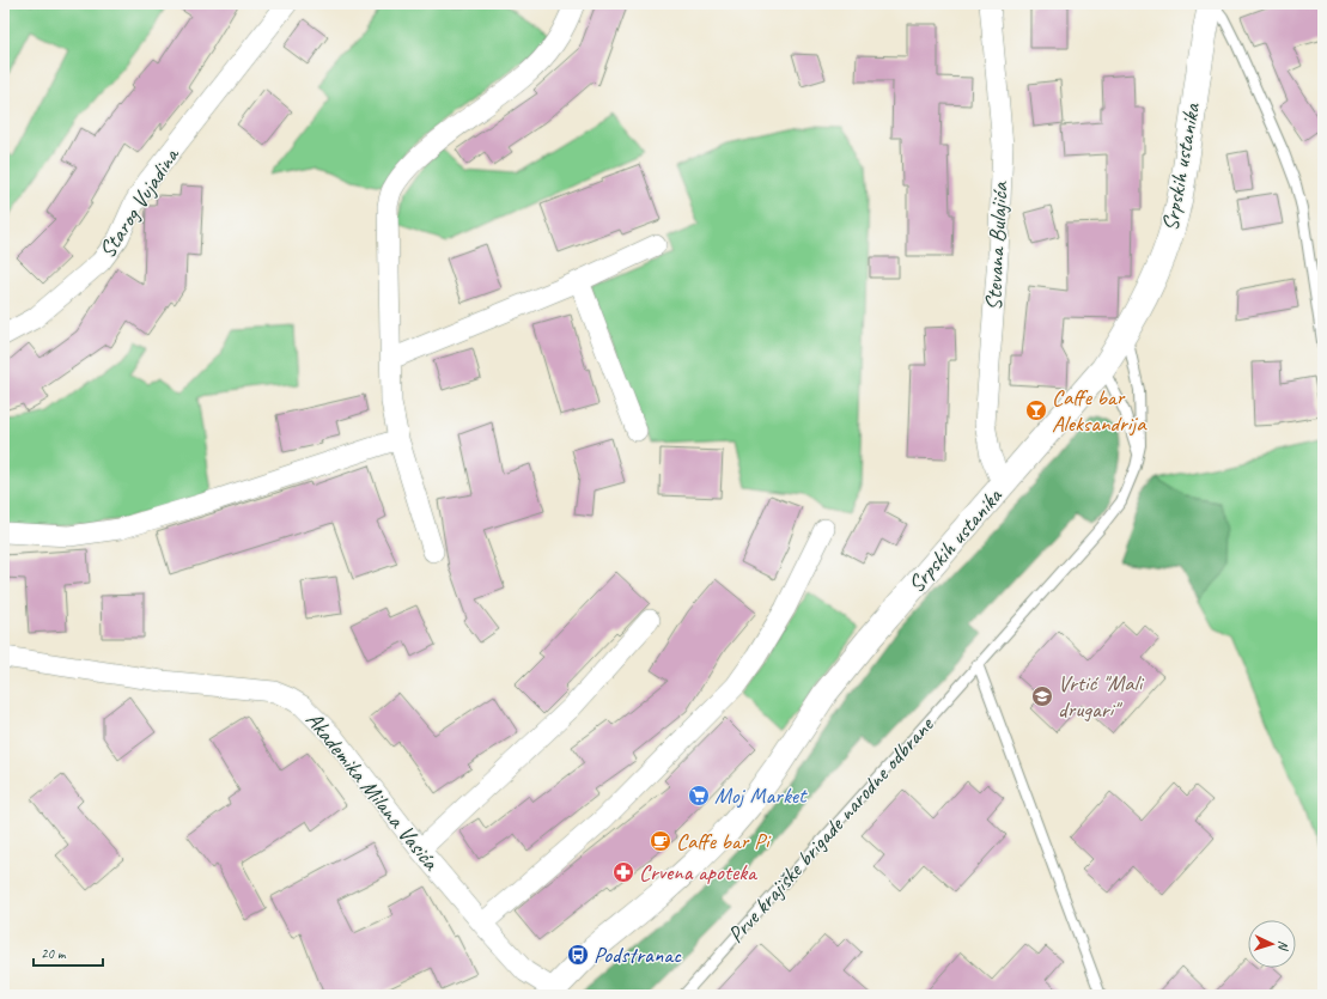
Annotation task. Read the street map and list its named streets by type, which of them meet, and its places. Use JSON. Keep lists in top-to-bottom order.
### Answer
{
  "streets": {
    "street": [
      "Srpskih ustanika",
      "Starog Vujadina",
      "Stevana Bulajića",
      "Akademika Milana Vasića"
    ],
    "lane": ["Prve krajiške brigade narodne odbrane"]
  },
  "crossings": [
    ["Srpskih ustanika", "Stevana Bulajića"],
    ["Srpskih ustanika", "Akademika Milana Vasića"],
    ["Srpskih ustanika", "Prve krajiške brigade narodne odbrane"]
  ],
  "places": {
    "bar": ["Caffe bar Aleksandrija"],
    "school or university": ["Vrtić \"Mali drugari\""],
    "supermarket": ["Moj Market"],
    "cafe": ["Caffe bar Pi"],
    "pharmacy": ["Crvena apoteka"],
    "bus stop": ["Podstranac"]
  },
  "scale_bar": "20 m",
  "north": "right"
}
